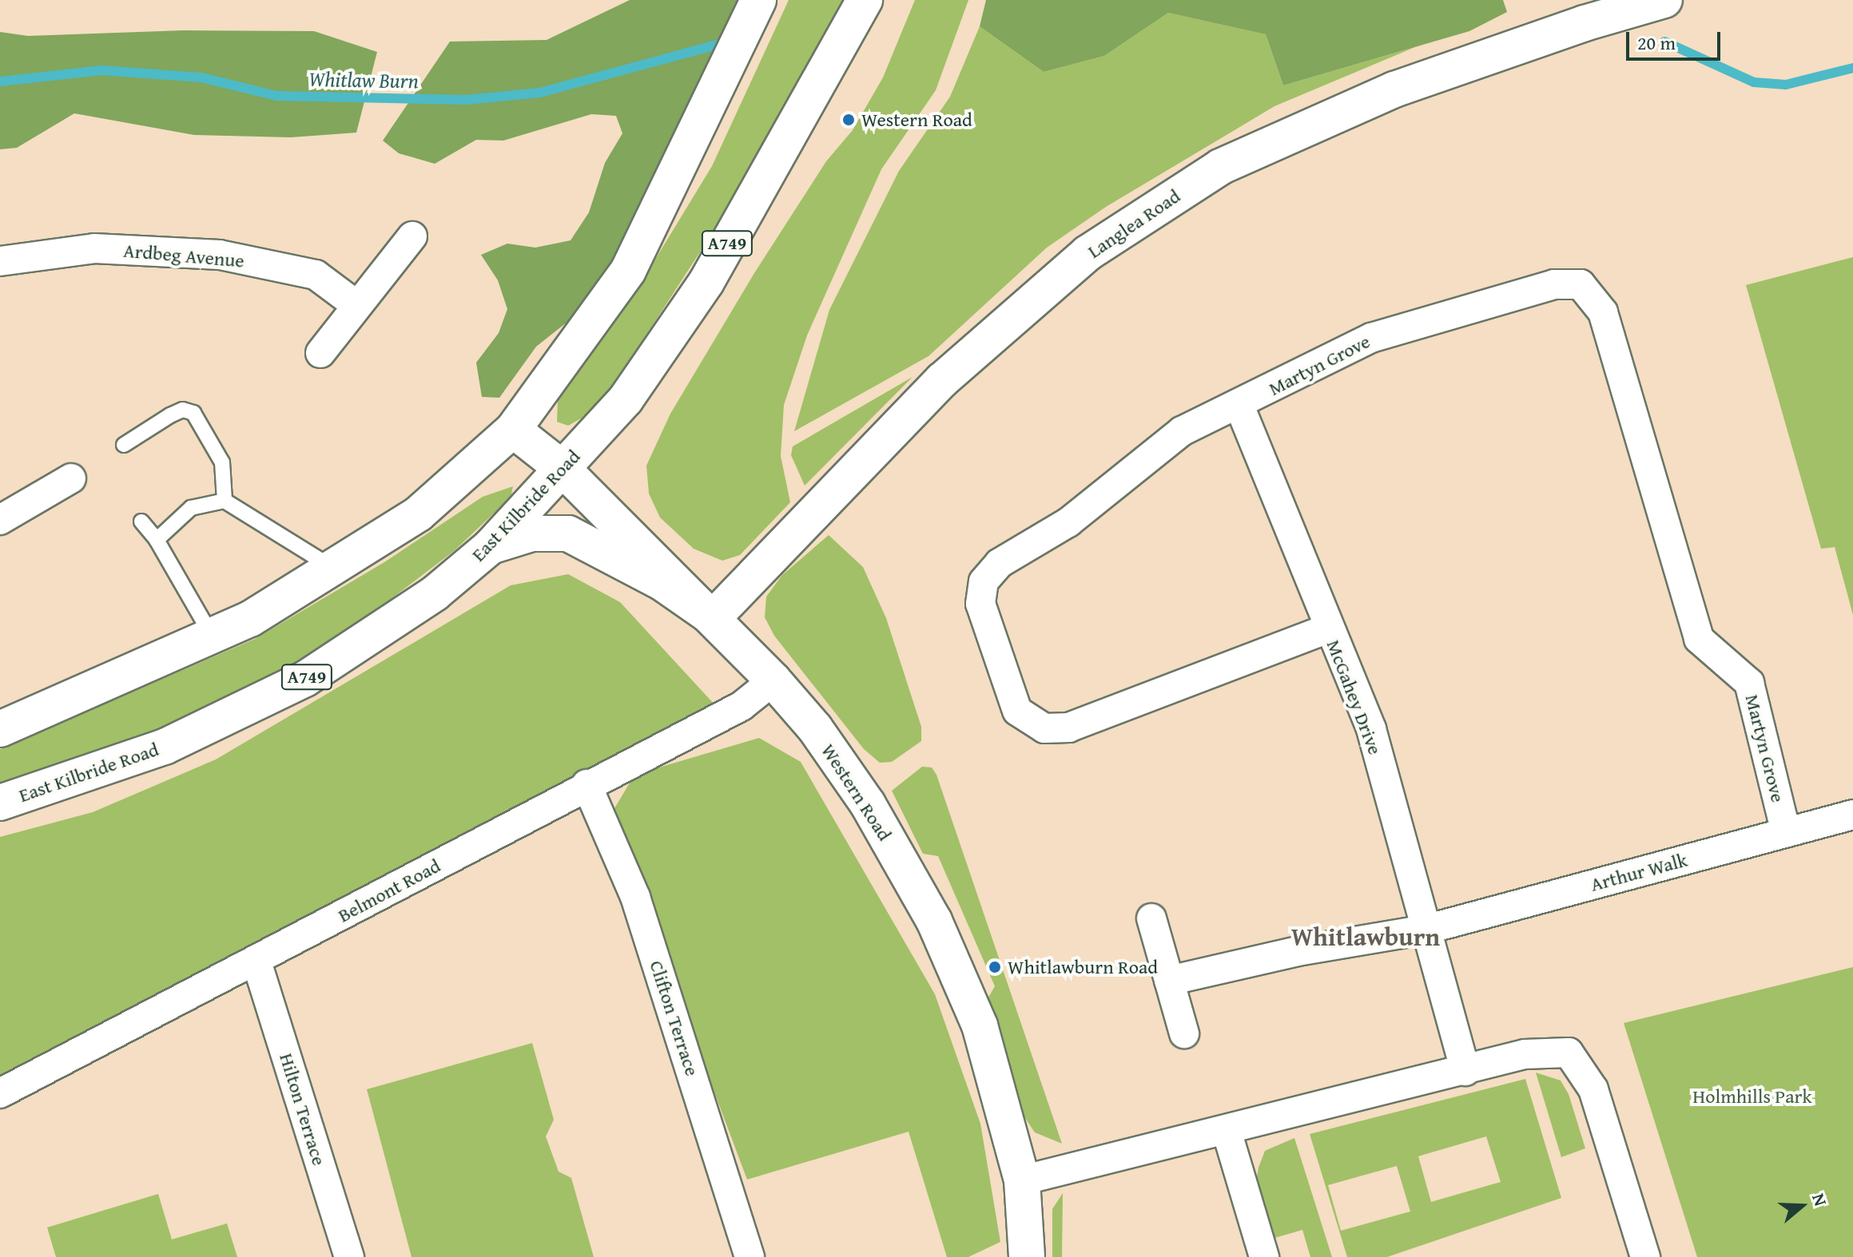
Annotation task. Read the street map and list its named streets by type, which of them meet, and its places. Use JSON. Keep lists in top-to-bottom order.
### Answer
{
  "streets": {
    "main road": [
      "Langlea Road",
      "A749",
      "East Kilbride Road",
      "Western Road"
    ],
    "street": [
      "Ardbeg Avenue",
      "Martyn Grove",
      "McGahey Drive",
      "Arthur Walk",
      "Belmont Road",
      "Clifton Terrace",
      "Hilton Terrace"
    ]
  },
  "crossings": [
    ["Langlea Road", "Western Road"],
    ["Martyn Grove", "McGahey Drive"],
    ["Martyn Grove", "Arthur Walk"],
    ["East Kilbride Road", "Western Road"],
    ["McGahey Drive", "Arthur Walk"],
    ["Western Road", "Belmont Road"],
    ["Belmont Road", "Clifton Terrace"],
    ["Belmont Road", "Hilton Terrace"]
  ],
  "districts": ["Whitlawburn"],
  "water": ["Whitlaw Burn"],
  "parks": ["Holmhills Park"],
  "places": ["Western Road", "Whitlawburn Road"],
  "scale_bar": "20 m",
  "north": "right"
}
